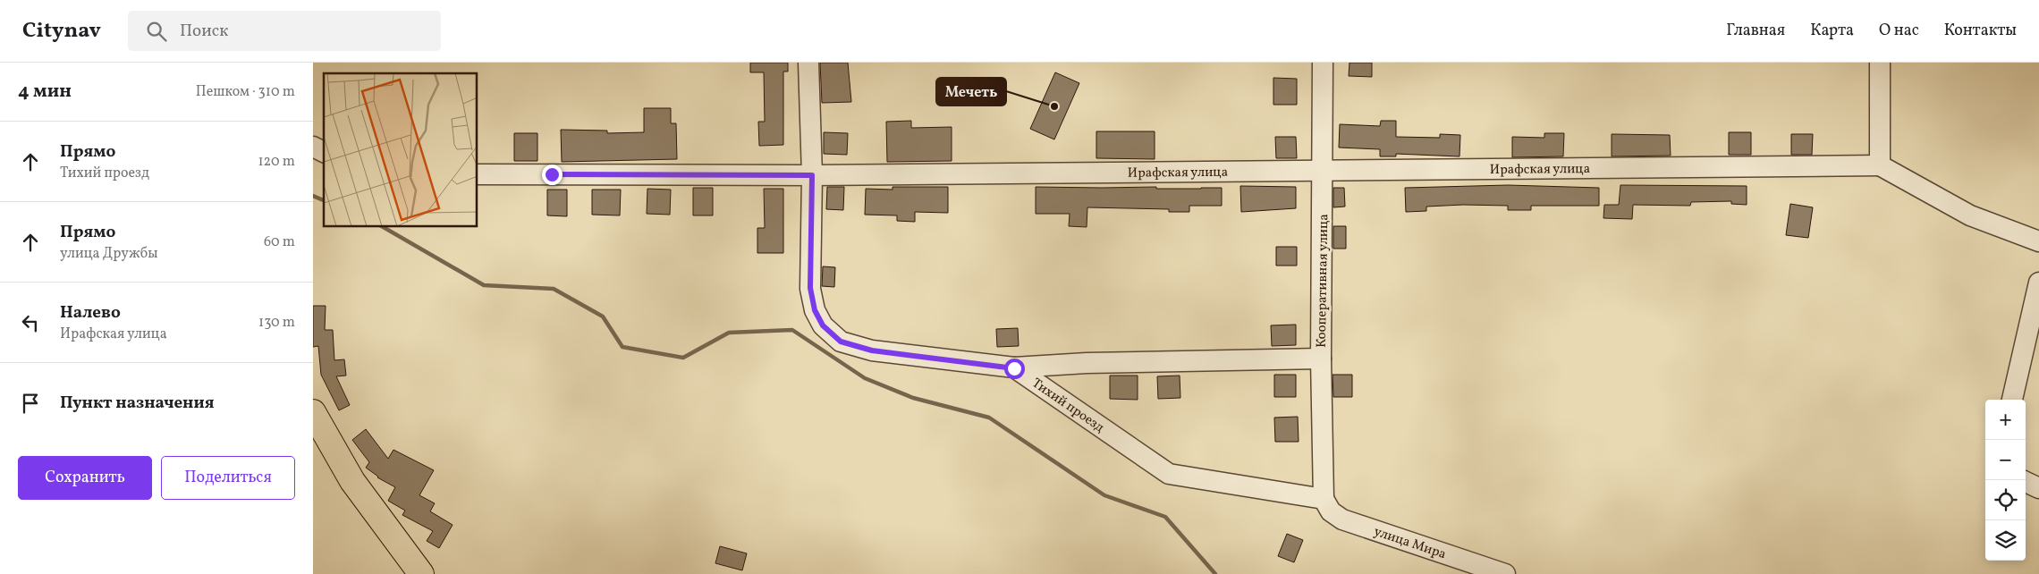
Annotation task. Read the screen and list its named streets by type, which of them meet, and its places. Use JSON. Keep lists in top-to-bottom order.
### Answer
{
  "streets": {
    "street": [
      "Ирафская улица",
      "Кооперативная улица",
      "Тихий проезд",
      "улица Мира"
    ]
  },
  "crossings": [
    ["Ирафская улица", "Кооперативная улица"],
    ["Ирафская улица", "Тихий проезд"],
    ["Кооперативная улица", "Тихий проезд"],
    ["Кооперативная улица", "улица Мира"],
    ["Тихий проезд", "улица Мира"]
  ],
  "places": ["Мечеть"],
  "page": {
    "header": "Citynav",
    "search": "Поиск",
    "nav": [
      "Главная",
      "Карта",
      "О нас",
      "Контакты"
    ],
    "heading": ["4 мин", "Пешком · 310 m"],
    "list": [
      ["Прямо", "Тихий проезд", "120 m"],
      ["Прямо", "улица Дружбы", "60 m"],
      ["Налево", "Ирафская улица", "130 m"],
      "Пункт назначения"
    ],
    "map_buttons": ["+", "−"],
    "buttons": ["Сохранить", "Поделиться"]
  }
}
